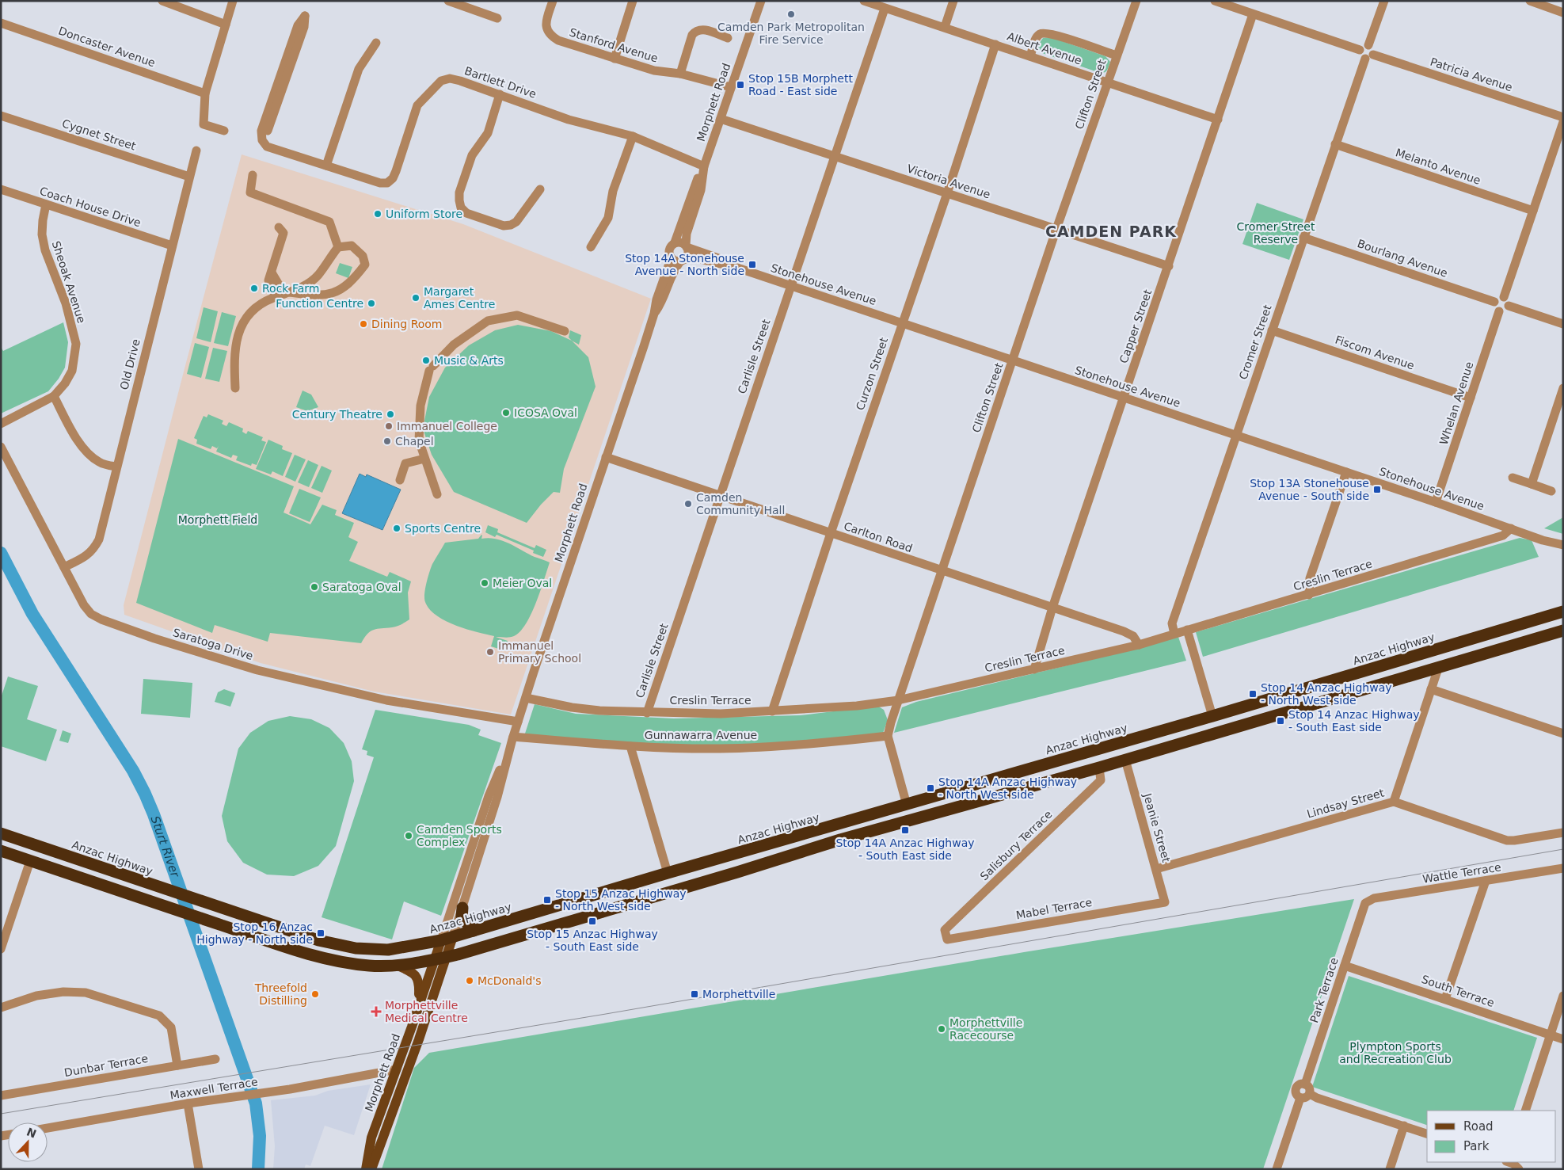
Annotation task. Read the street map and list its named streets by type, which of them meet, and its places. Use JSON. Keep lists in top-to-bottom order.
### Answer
{
  "streets": {
    "highway": ["Anzac Highway"],
    "main road": ["Morphett Road"],
    "street": [
      "Stanford Avenue",
      "Doncaster Avenue",
      "Albert Avenue",
      "Patricia Avenue",
      "Bartlett Drive",
      "Clifton Street",
      "Cygnet Street",
      "Melanto Avenue",
      "Victoria Avenue",
      "Coach House Drive",
      "Bourlang Avenue",
      "Sheoak Avenue",
      "Stonehouse Avenue",
      "Capper Street",
      "Cromer Street",
      "Fiscom Avenue",
      "Carlisle Street",
      "Old Drive",
      "Curzon Street",
      "Whelan Avenue",
      "Carlton Road",
      "Creslin Terrace",
      "Saratoga Drive",
      "Gunnawarra Avenue",
      "Lindsay Street",
      "Jeanie Street",
      "Salisbury Terrace",
      "Wattle Terrace",
      "Mabel Terrace",
      "Park Terrace",
      "South Terrace",
      "Dunbar Terrace",
      "Maxwell Terrace"
    ]
  },
  "crossings": [
    ["Stanford Avenue", "Morphett Road"],
    ["Albert Avenue", "Clifton Street"],
    ["Albert Avenue", "Capper Street"],
    ["Albert Avenue", "Carlisle Street"],
    ["Albert Avenue", "Curzon Street"],
    ["Patricia Avenue", "Cromer Street"],
    ["Bartlett Drive", "Morphett Road"],
    ["Clifton Street", "Victoria Avenue"],
    ["Clifton Street", "Stonehouse Avenue"],
    ["Clifton Street", "Carlton Road"],
    ["Clifton Street", "Creslin Terrace"],
    ["Clifton Street", "Anzac Highway"],
    ["Clifton Street", "Gunnawarra Avenue"],
    ["Morphett Road", "Victoria Avenue"],
    ["Morphett Road", "Stonehouse Avenue"],
    ["Morphett Road", "Carlton Road"],
    ["Morphett Road", "Creslin Terrace"],
    ["Morphett Road", "Saratoga Drive"],
    ["Morphett Road", "Anzac Highway"],
    ["Morphett Road", "Gunnawarra Avenue"],
    ["Morphett Road", "Maxwell Terrace"],
    ["Cygnet Street", "Old Drive"],
    ["Melanto Avenue", "Cromer Street"],
    ["Victoria Avenue", "Capper Street"],
    ["Victoria Avenue", "Carlisle Street"],
    ["Victoria Avenue", "Curzon Street"],
    ["Coach House Drive", "Sheoak Avenue"],
    ["Coach House Drive", "Old Drive"],
    ["Bourlang Avenue", "Cromer Street"],
    ["Bourlang Avenue", "Whelan Avenue"],
    ["Stonehouse Avenue", "Capper Street"],
    ["Stonehouse Avenue", "Cromer Street"],
    ["Stonehouse Avenue", "Carlisle Street"],
    ["Stonehouse Avenue", "Curzon Street"],
    ["Stonehouse Avenue", "Whelan Avenue"],
    ["Stonehouse Avenue", "Creslin Terrace"],
    ["Capper Street", "Carlton Road"],
    ["Capper Street", "Creslin Terrace"],
    ["Cromer Street", "Fiscom Avenue"],
    ["Cromer Street", "Creslin Terrace"],
    ["Fiscom Avenue", "Whelan Avenue"],
    ["Carlisle Street", "Carlton Road"],
    ["Carlisle Street", "Creslin Terrace"],
    ["Old Drive", "Saratoga Drive"],
    ["Curzon Street", "Carlton Road"],
    ["Curzon Street", "Creslin Terrace"],
    ["Carlton Road", "Creslin Terrace"],
    ["Lindsay Street", "Jeanie Street"],
    ["Jeanie Street", "Mabel Terrace"],
    ["Salisbury Terrace", "Mabel Terrace"],
    ["Wattle Terrace", "Park Terrace"],
    ["Park Terrace", "South Terrace"]
  ],
  "districts": ["CAMDEN PARK"],
  "water": ["Sturt River"],
  "parks": ["Cromer Street Reserve", "Morphett Field", "Plympton Sports and Recreation Club"],
  "places": {
    "other": [
      "Camden Park Metropolitan Fire Service",
      "Uniform Store",
      "Rock Farm",
      "Margaret Ames Centre",
      "Function Centre",
      "Dining Room",
      "Music & Arts",
      "ICOSA Oval",
      "Century Theatre",
      "Immanuel College",
      "Chapel",
      "Camden Community Hall",
      "Sports Centre",
      "Meier Oval",
      "Saratoga Oval",
      "Immanuel Primary School",
      "Camden Sports Complex",
      "McDonald's",
      "Threefold Distilling",
      "Morphettville Racecourse"
    ],
    "transit": [
      "Stop 15B Morphett Road - East side",
      "Stop 14A Stonehouse Avenue - North side",
      "Stop 13A Stonehouse Avenue - South side",
      "Stop 14 Anzac Highway - North West side",
      "Stop 14 Anzac Highway - South East side",
      "Stop 14A Anzac Highway - North West side",
      "Stop 14A Anzac Highway - South East side",
      "Stop 15 Anzac Highway - North West side",
      "Stop 15 Anzac Highway - South East side",
      "Stop 16 Anzac Highway - North side",
      "Morphettville"
    ],
    "health": ["Morphettville Medical Centre"]
  },
  "legend": ["Road", "Park"],
  "north": "top"
}
